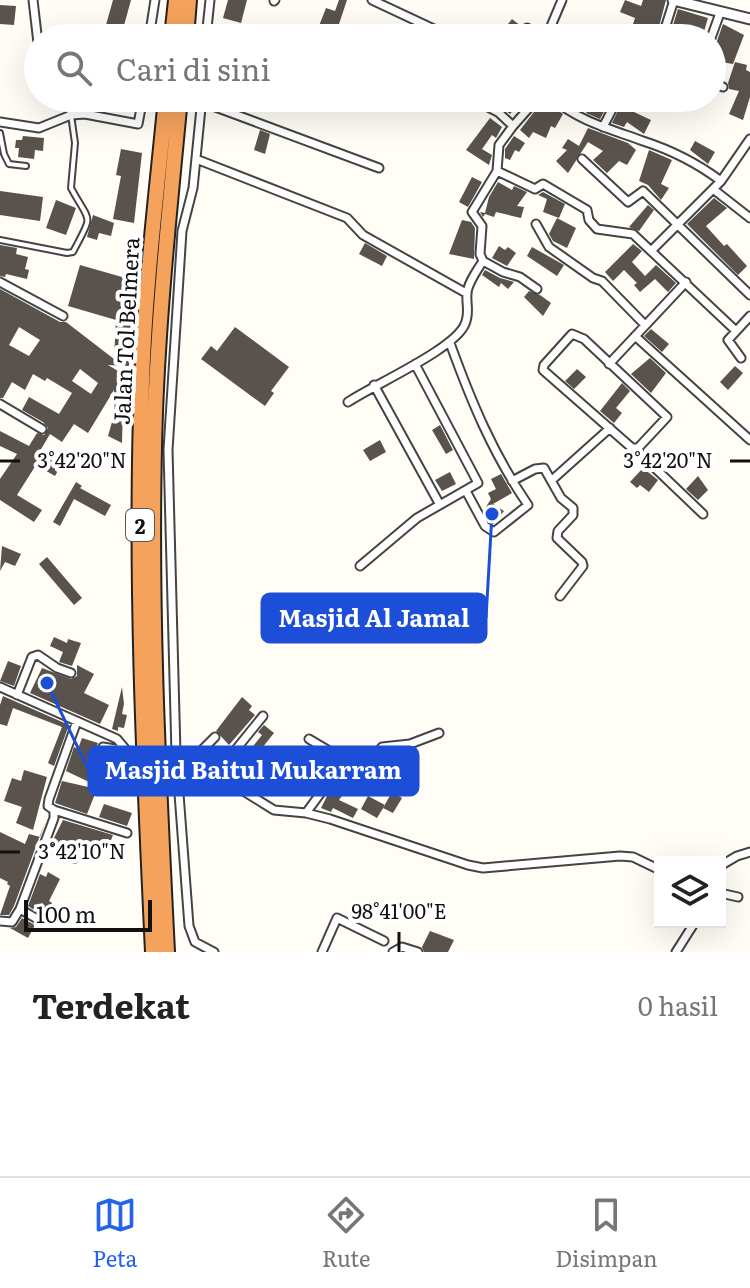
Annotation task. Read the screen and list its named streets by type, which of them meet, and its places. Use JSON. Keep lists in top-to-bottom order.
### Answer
{
  "streets": {
    "highway": ["Jalan Tol Belmera", "2"]
  },
  "places": ["Masjid Al Jamal", "Masjid Baitul Mukarram"],
  "scale_bar": "100 m",
  "page": {
    "search": "Cari di sini",
    "scale": "100 m",
    "heading": ["Terdekat", "0 hasil"],
    "nav": ["Peta", "Rute", "Disimpan"]
  },
  "coordinates": ["3°42'20\"N", "3°42'10\"N", "98°41'00\"E"]
}
